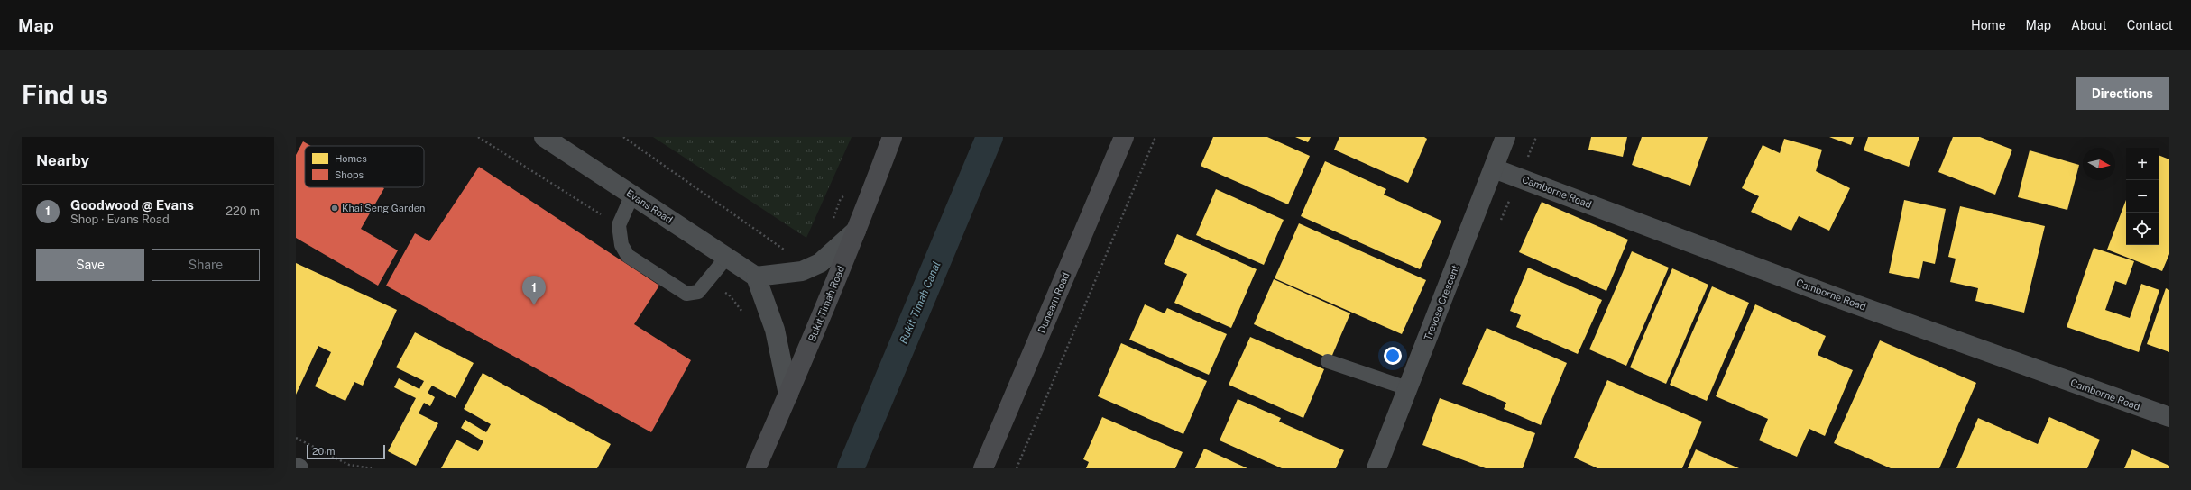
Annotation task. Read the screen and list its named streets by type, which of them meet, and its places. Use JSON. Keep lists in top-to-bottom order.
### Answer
{
  "streets": {
    "highway": ["Dunearn Road", "Bukit Timah Road"],
    "street": ["Camborne Road", "Evans Road", "Trevose Crescent"]
  },
  "crossings": [
    ["Camborne Road", "Trevose Crescent"]
  ],
  "water": ["Bukit Timah Canal"],
  "places": ["Khai Seng Garden"],
  "legend": ["Homes", "Shops"],
  "scale_bar": "20 m",
  "north": "right",
  "page": {
    "header": "Map",
    "nav": [
      "Home",
      "Map",
      "About",
      "Contact"
    ],
    "buttons": [
      "Directions",
      ["Save", "Share"]
    ],
    "title": "Find us",
    "heading": "Nearby",
    "map_buttons": ["+", "−"],
    "list": [
      {
        "mark": "1",
        "name": "Goodwood @ Evans",
        "note": "Shop · Evans Road",
        "value": "220 m"
      }
    ],
    "pins": "1",
    "scale": "20 m"
  }
}
